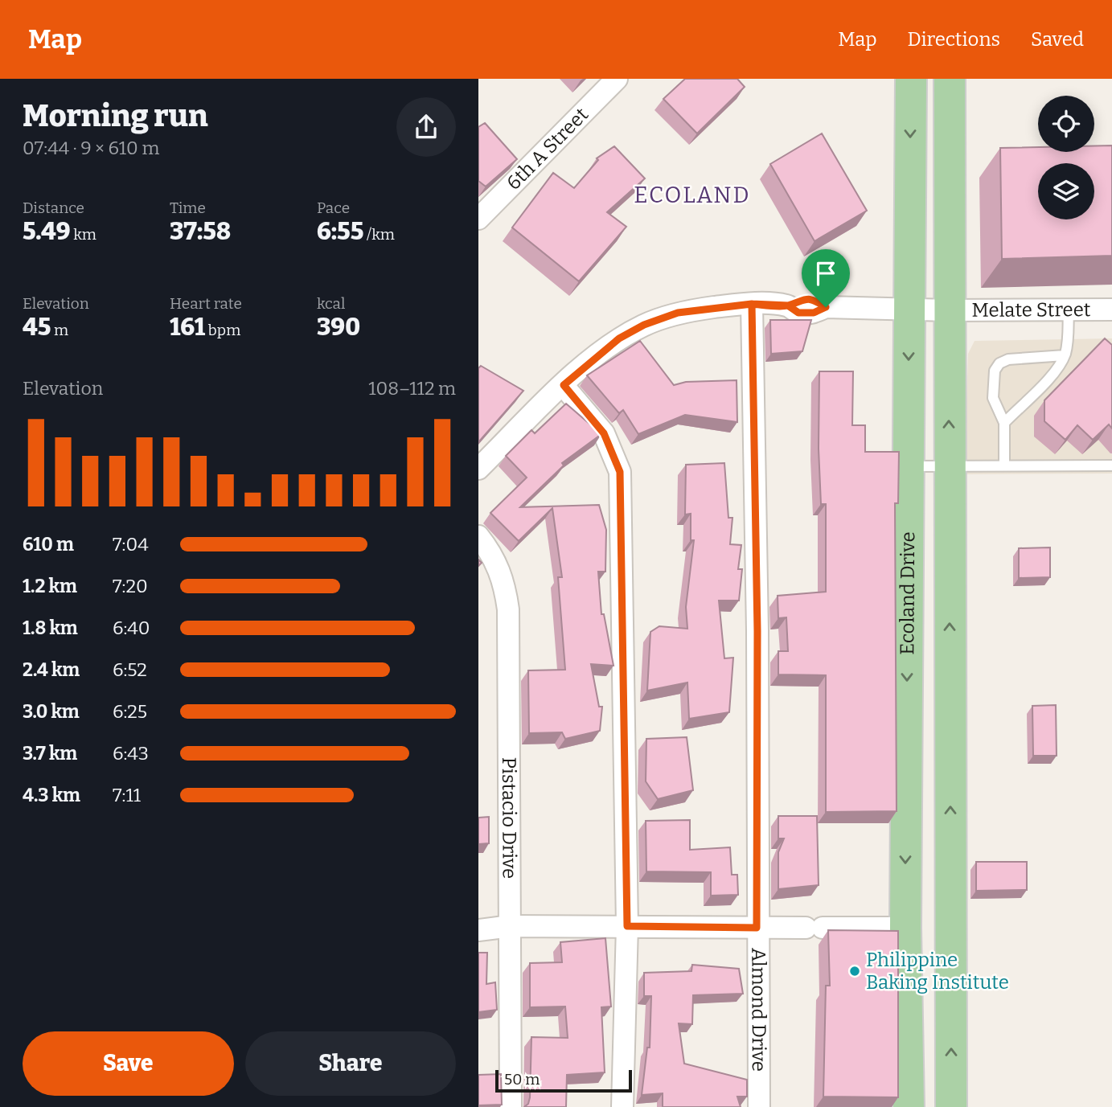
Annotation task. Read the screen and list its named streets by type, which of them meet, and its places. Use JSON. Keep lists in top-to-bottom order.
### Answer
{
  "streets": {
    "main road": ["Ecoland Drive"],
    "street": [
      "6th A Street",
      "Melate Street",
      "Pistacio Drive",
      "Almond Drive"
    ]
  },
  "crossings": [
    ["Melate Street", "Ecoland Drive"],
    ["Melate Street", "Almond Drive"]
  ],
  "districts": ["ECOLAND"],
  "places": ["Philippine Baking Institute"],
  "scale_bar": "50 m",
  "page": {
    "header": "Map",
    "nav": ["Map", "Directions", "Saved"],
    "heading": ["Morning run", "07:44 · 9 × 610 m"],
    "stats": [
      ["Distance", "5.49 km"],
      ["Time", "37:58"],
      ["Pace", "6:55 /km"],
      ["Elevation", "45 m"],
      ["Heart rate", "161 bpm"],
      ["kcal", "390"]
    ],
    "chart": ["Elevation", "108–112 m"],
    "list": [
      {
        "name": "610 m",
        "note": "7:04"
      },
      {
        "name": "1.2 km",
        "note": "7:20"
      },
      {
        "name": "1.8 km",
        "note": "6:40"
      },
      {
        "name": "2.4 km",
        "note": "6:52"
      },
      {
        "name": "3.0 km",
        "note": "6:25"
      },
      {
        "name": "3.7 km",
        "note": "6:43"
      },
      {
        "name": "4.3 km",
        "note": "7:11"
      }
    ],
    "buttons": ["Save", "Share"],
    "scale": "50 m"
  }
}
